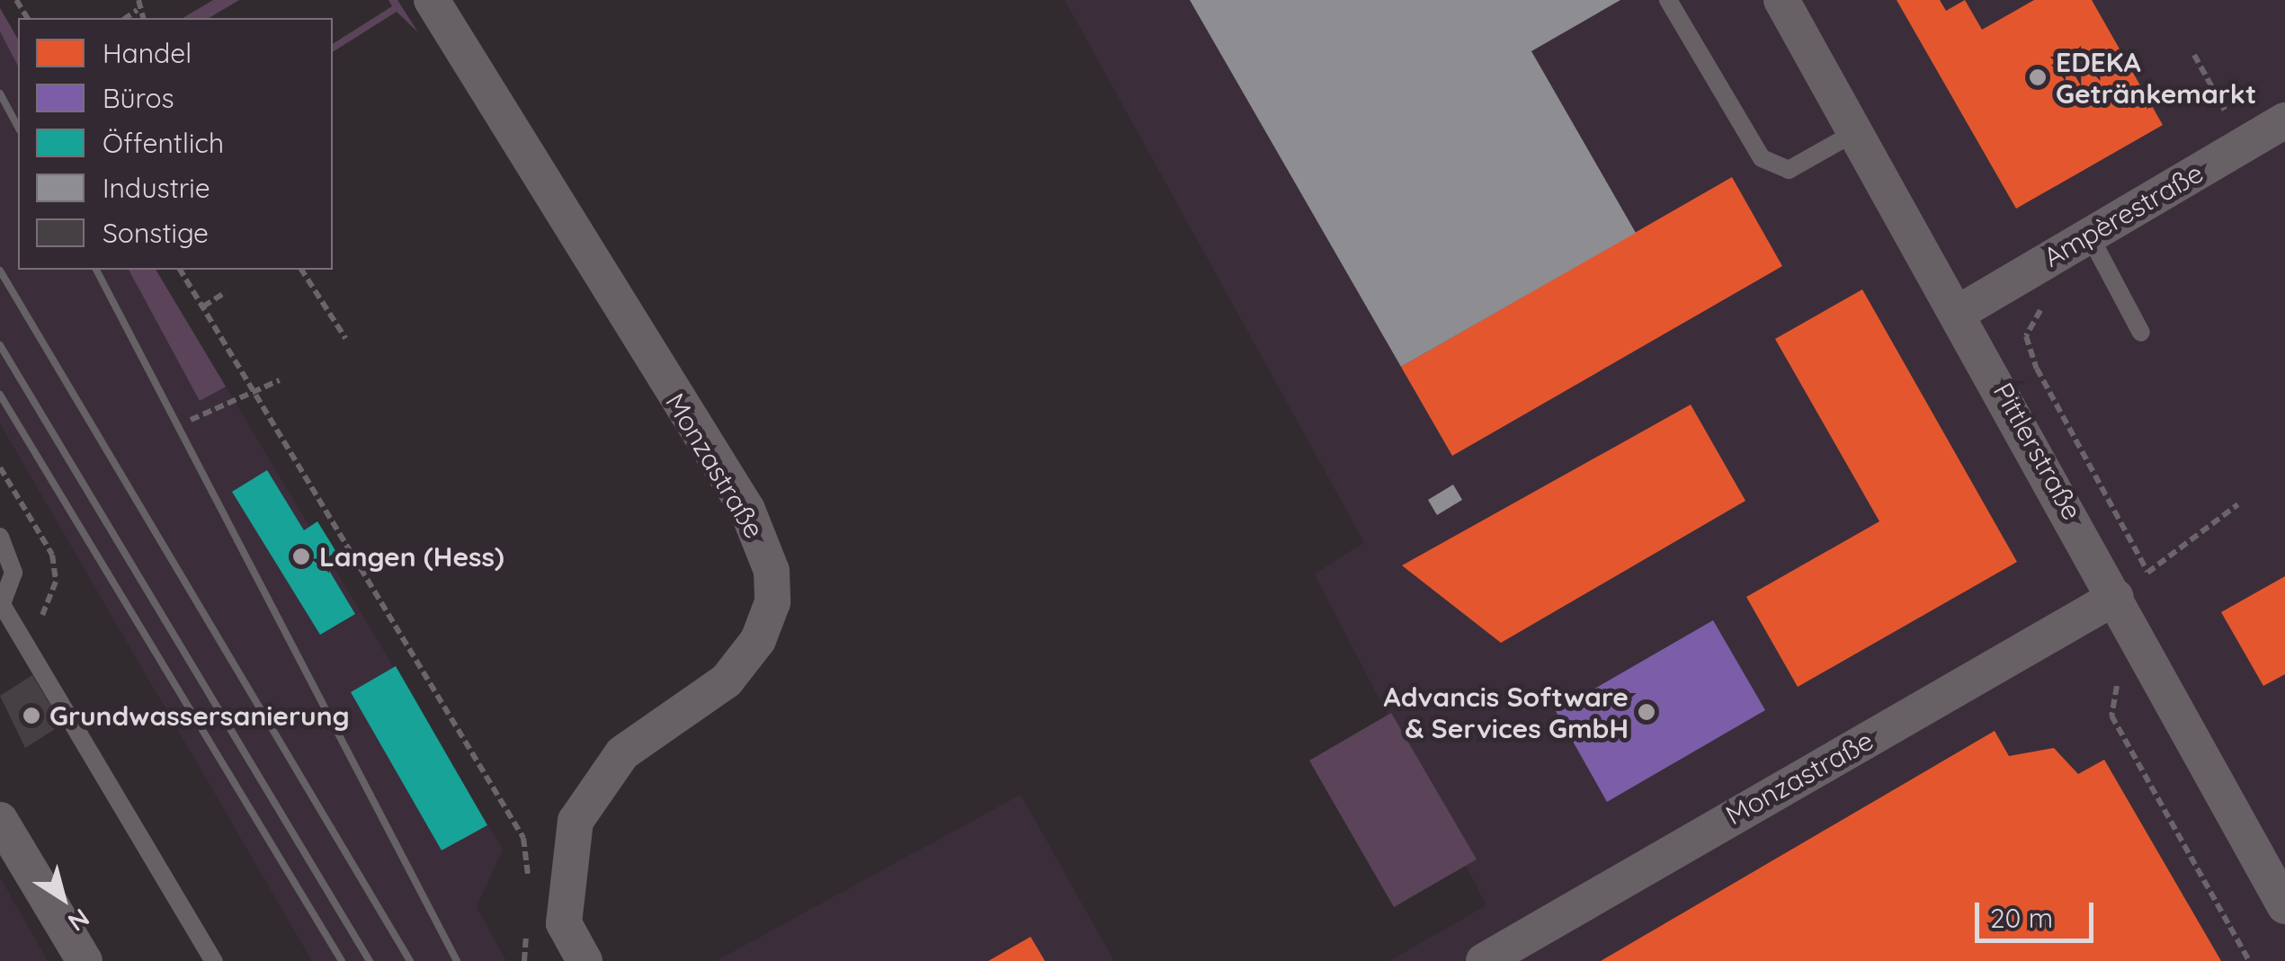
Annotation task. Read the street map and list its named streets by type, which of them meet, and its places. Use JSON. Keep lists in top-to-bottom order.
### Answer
{
  "streets": {
    "street": ["Ampèrestraße", "Pittlerstraße", "Monzastraße"]
  },
  "crossings": [
    ["Ampèrestraße", "Pittlerstraße"],
    ["Pittlerstraße", "Monzastraße"]
  ],
  "places": [
    "EDEKA Getränkemarkt",
    "Langen (Hess)",
    "Advancis Software & Services GmbH",
    "Grundwassersanierung"
  ],
  "legend": [
    "Handel",
    "Büros",
    "Öffentlich",
    "Industrie",
    "Sonstige"
  ],
  "scale_bar": "20 m",
  "north": "bottom right"
}
